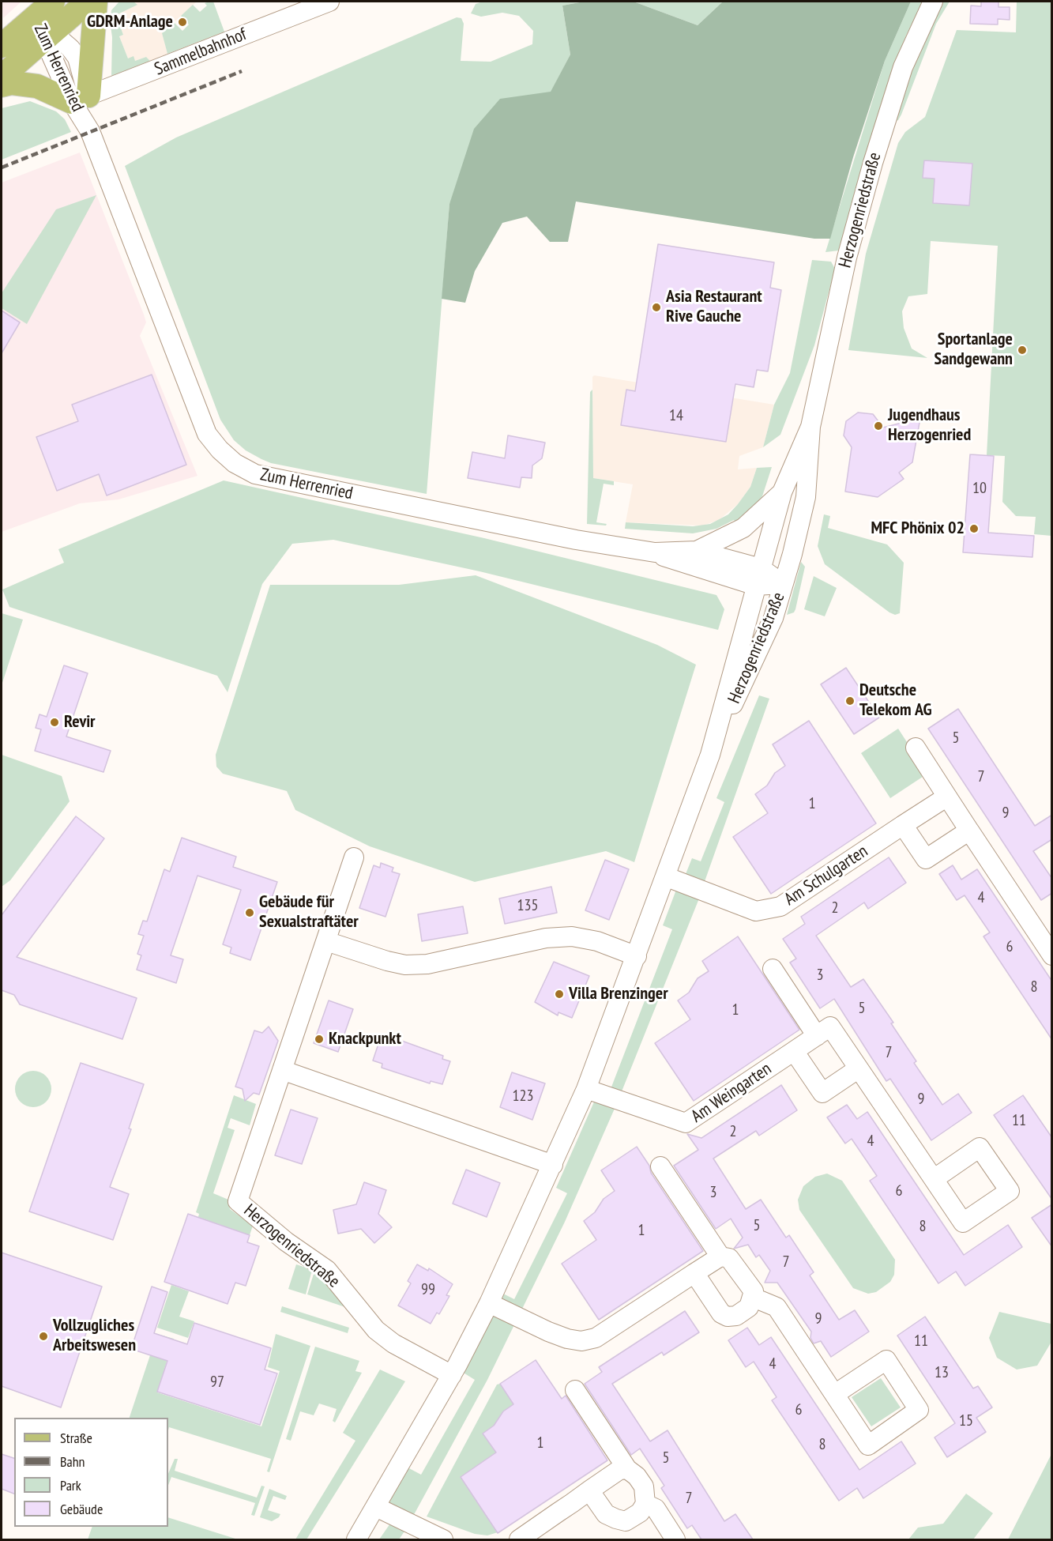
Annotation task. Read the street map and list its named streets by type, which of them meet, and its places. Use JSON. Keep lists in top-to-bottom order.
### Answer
{
  "streets": {
    "street": [
      "Sammelbahnhof",
      "Zum Herrenried",
      "Herzogenriedstraße",
      "Am Schulgarten",
      "Am Weingarten"
    ]
  },
  "crossings": [
    ["Sammelbahnhof", "Zum Herrenried"],
    ["Zum Herrenried", "Herzogenriedstraße"],
    ["Herzogenriedstraße", "Am Schulgarten"],
    ["Herzogenriedstraße", "Am Weingarten"]
  ],
  "places": [
    "GDRM-Anlage",
    "Asia Restaurant Rive Gauche",
    "Sportanlage Sandgewann",
    "Jugendhaus Herzogenried",
    "MFC Phönix 02",
    "Deutsche Telekom AG",
    "Revir",
    "Gebäude für Sexualstraftäter",
    "Villa Brenzinger",
    "Knackpunkt",
    "Vollzugliches Arbeitswesen"
  ],
  "house_numbers": [
    "14",
    "10",
    "5",
    "7",
    "1",
    "9",
    "4",
    "135",
    "2",
    "6",
    "3",
    "8",
    "5",
    "1",
    "7",
    "123",
    "9",
    "11",
    "2",
    "4",
    "6",
    "3",
    "5",
    "8",
    "1",
    "7",
    "99",
    "9",
    "11",
    "4",
    "13",
    "97",
    "6",
    "15",
    "1",
    "8",
    "5",
    "7"
  ],
  "legend": [
    "Straße",
    "Bahn",
    "Park",
    "Gebäude"
  ]
}
